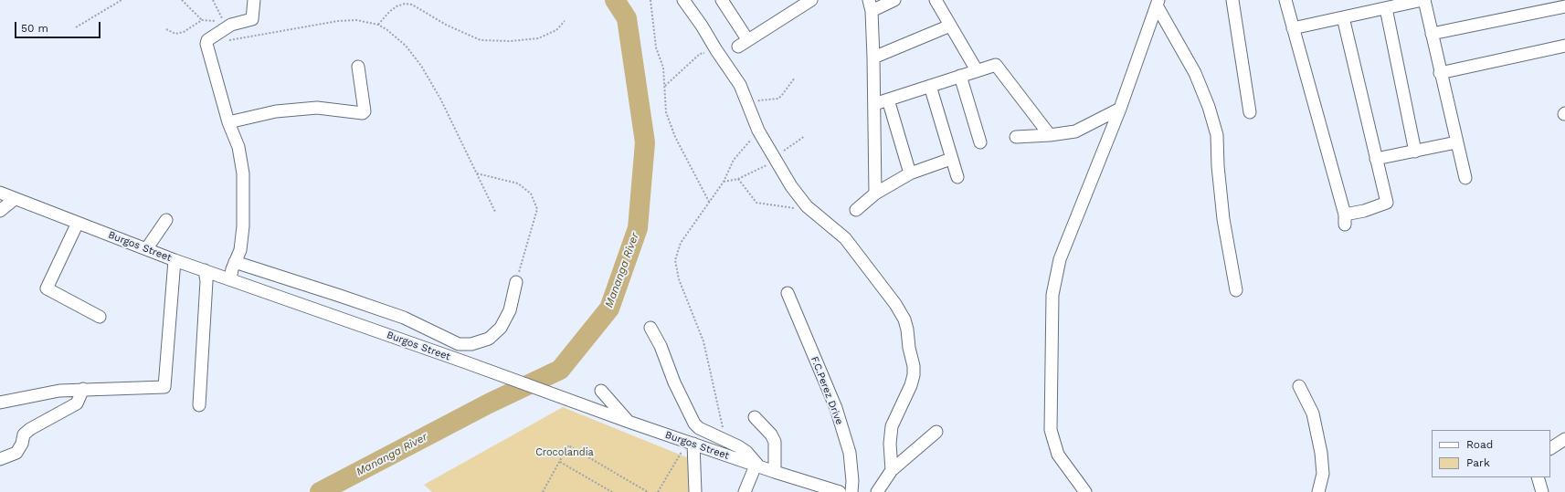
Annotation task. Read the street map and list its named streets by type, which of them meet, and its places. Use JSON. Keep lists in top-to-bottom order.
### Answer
{
  "streets": {
    "street": ["Burgos Street", "F.C.Perez Drive"]
  },
  "water": ["Mananga River"],
  "parks": ["Crocolandia"],
  "legend": ["Road", "Park"],
  "scale_bar": "50 m"
}
